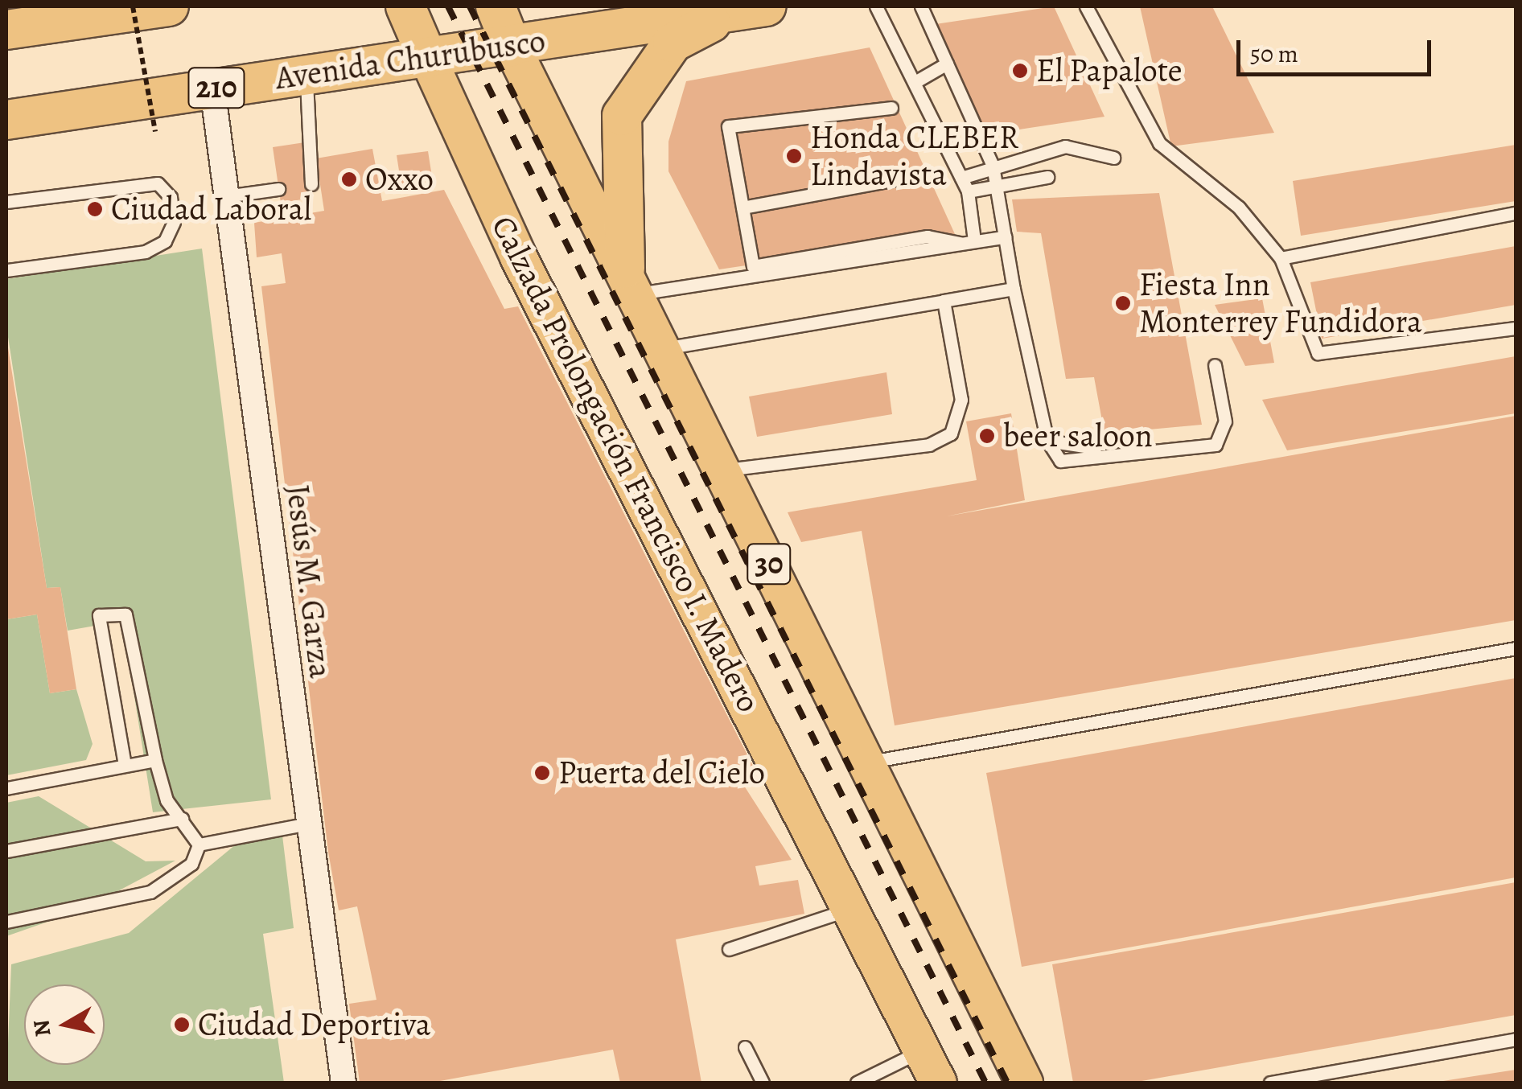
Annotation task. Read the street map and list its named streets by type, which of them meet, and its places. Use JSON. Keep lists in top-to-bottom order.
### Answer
{
  "streets": {
    "highway": ["Avenida Churubusco", "210", "30"],
    "main road": ["Calzada Prolongación Francisco I. Madero"],
    "street": ["Jesús M. Garza"]
  },
  "crossings": [
    ["Avenida Churubusco", "Calzada Prolongación Francisco I. Madero"],
    ["Avenida Churubusco", "30"],
    ["Avenida Churubusco", "Jesús M. Garza"]
  ],
  "places": [
    "El Papalote",
    "Honda CLEBER Lindavista",
    "Oxxo",
    "Ciudad Laboral",
    "Fiesta Inn Monterrey Fundidora",
    "beer saloon",
    "Puerta del Cielo",
    "Ciudad Deportiva"
  ],
  "scale_bar": "50 m",
  "north": "left"
}
